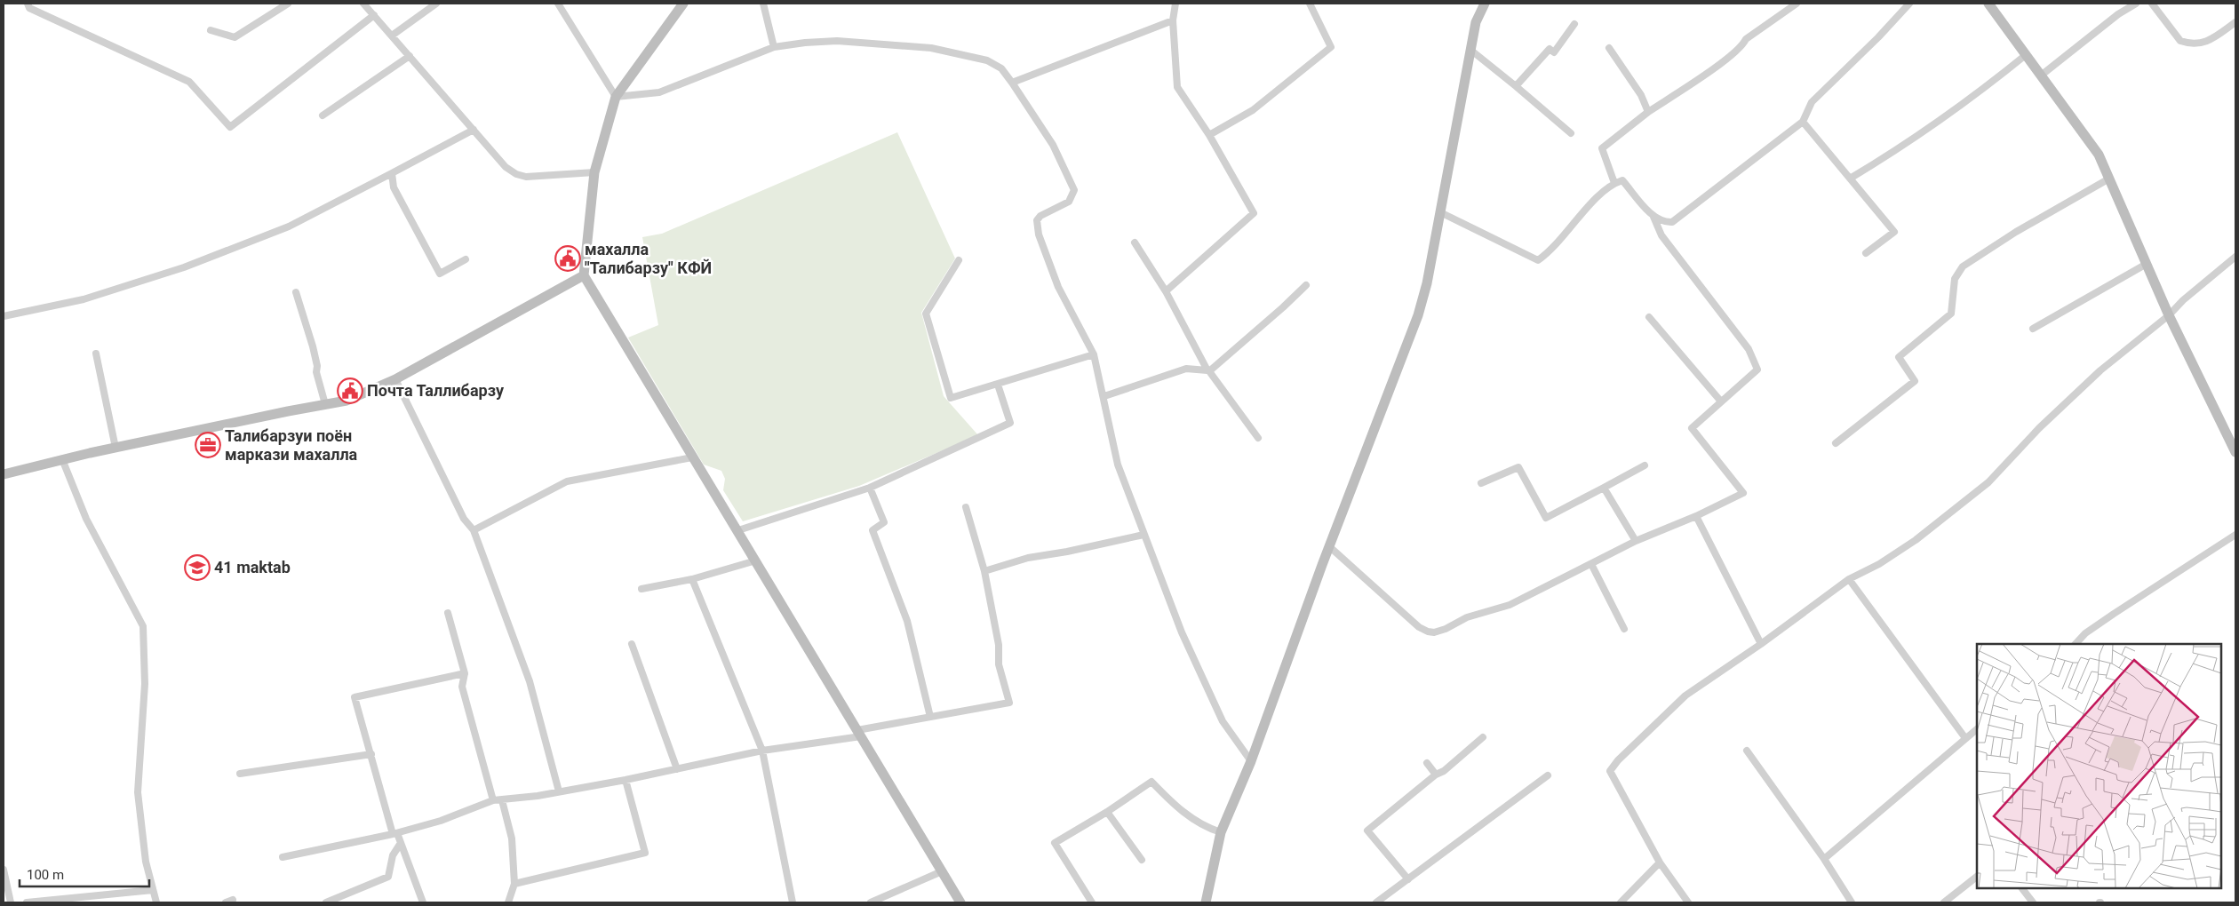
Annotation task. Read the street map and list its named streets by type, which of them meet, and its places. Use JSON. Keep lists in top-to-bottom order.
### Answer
{
  "places": {
    "public building": ["махалла \"Талибарзу\" КФЙ", "Почта Таллибарзу"],
    "office": ["Талибарзуи поён маркази махалла"],
    "school or university": ["41 maktab"]
  },
  "scale_bar": "100 m"
}
